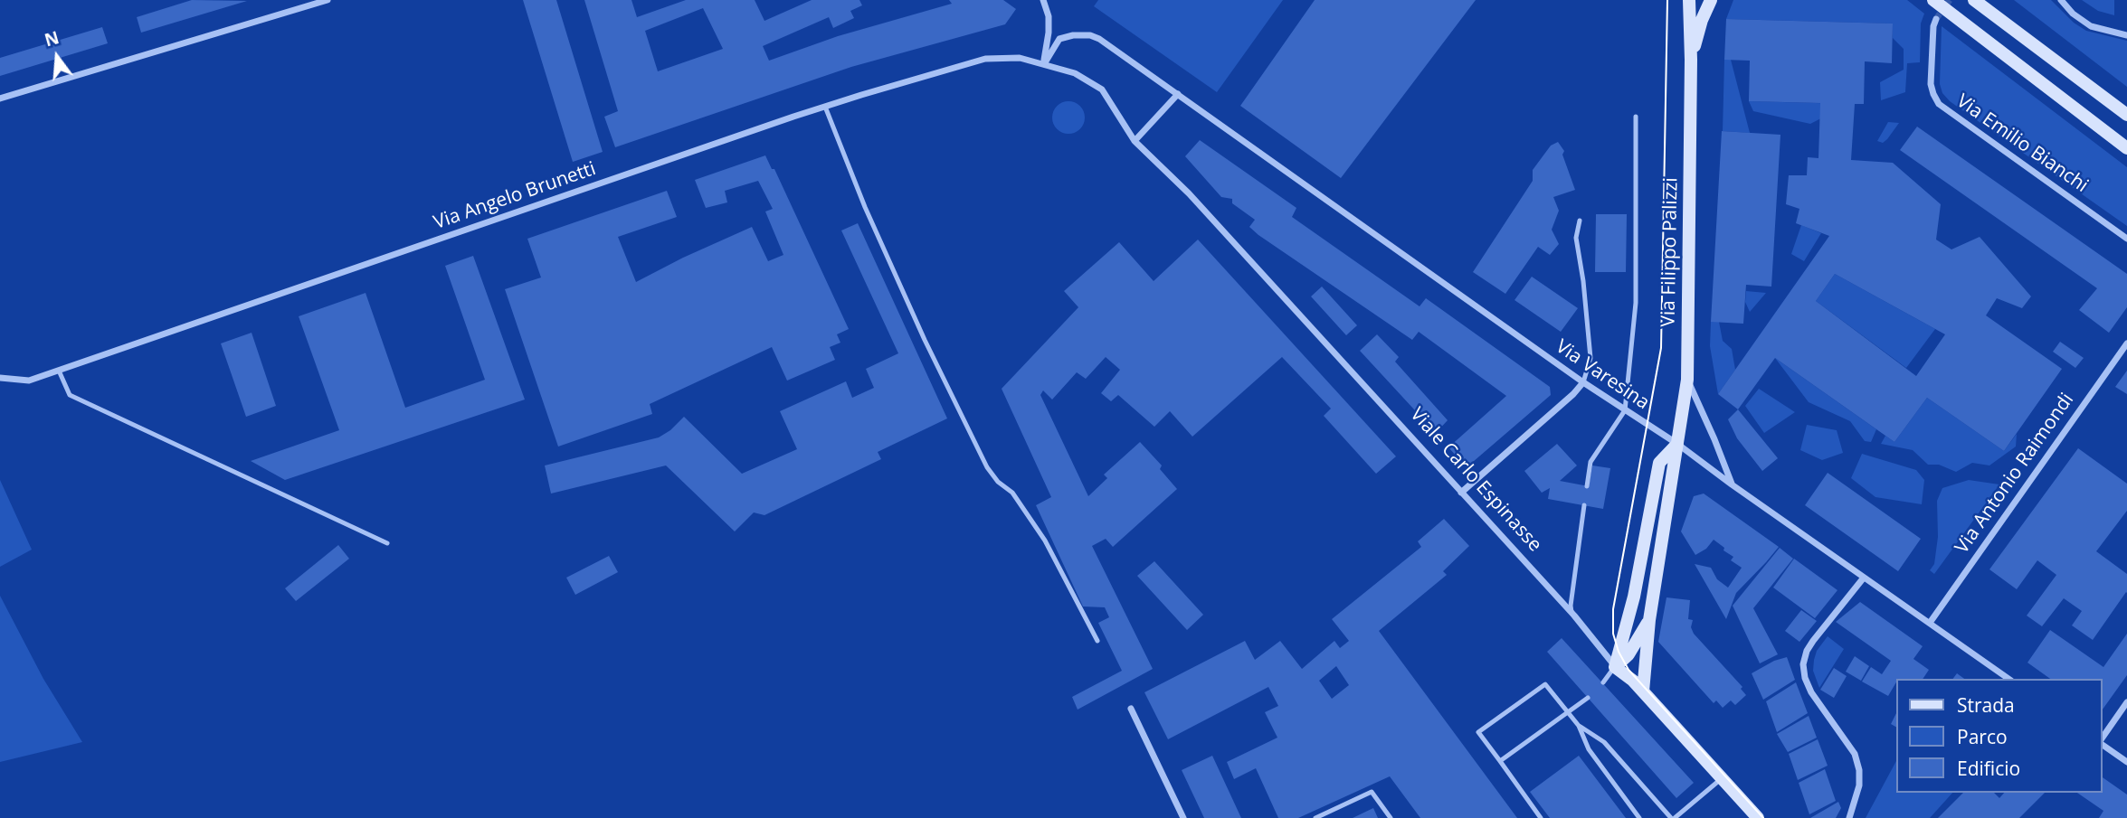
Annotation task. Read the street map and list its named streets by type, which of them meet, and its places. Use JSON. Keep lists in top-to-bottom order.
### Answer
{
  "streets": {
    "street": [
      "Via Emilio Bianchi",
      "Via Angelo Brunetti",
      "Via Filippo Palizzi",
      "Via Varesina",
      "Via Antonio Raimondi",
      "Viale Carlo Espinasse"
    ]
  },
  "crossings": [
    ["Via Angelo Brunetti", "Via Varesina"],
    ["Via Angelo Brunetti", "Viale Carlo Espinasse"],
    ["Via Filippo Palizzi", "Via Varesina"],
    ["Via Filippo Palizzi", "Viale Carlo Espinasse"],
    ["Via Varesina", "Via Antonio Raimondi"]
  ],
  "legend": ["Strada", "Parco", "Edificio"],
  "north": "top"
}
